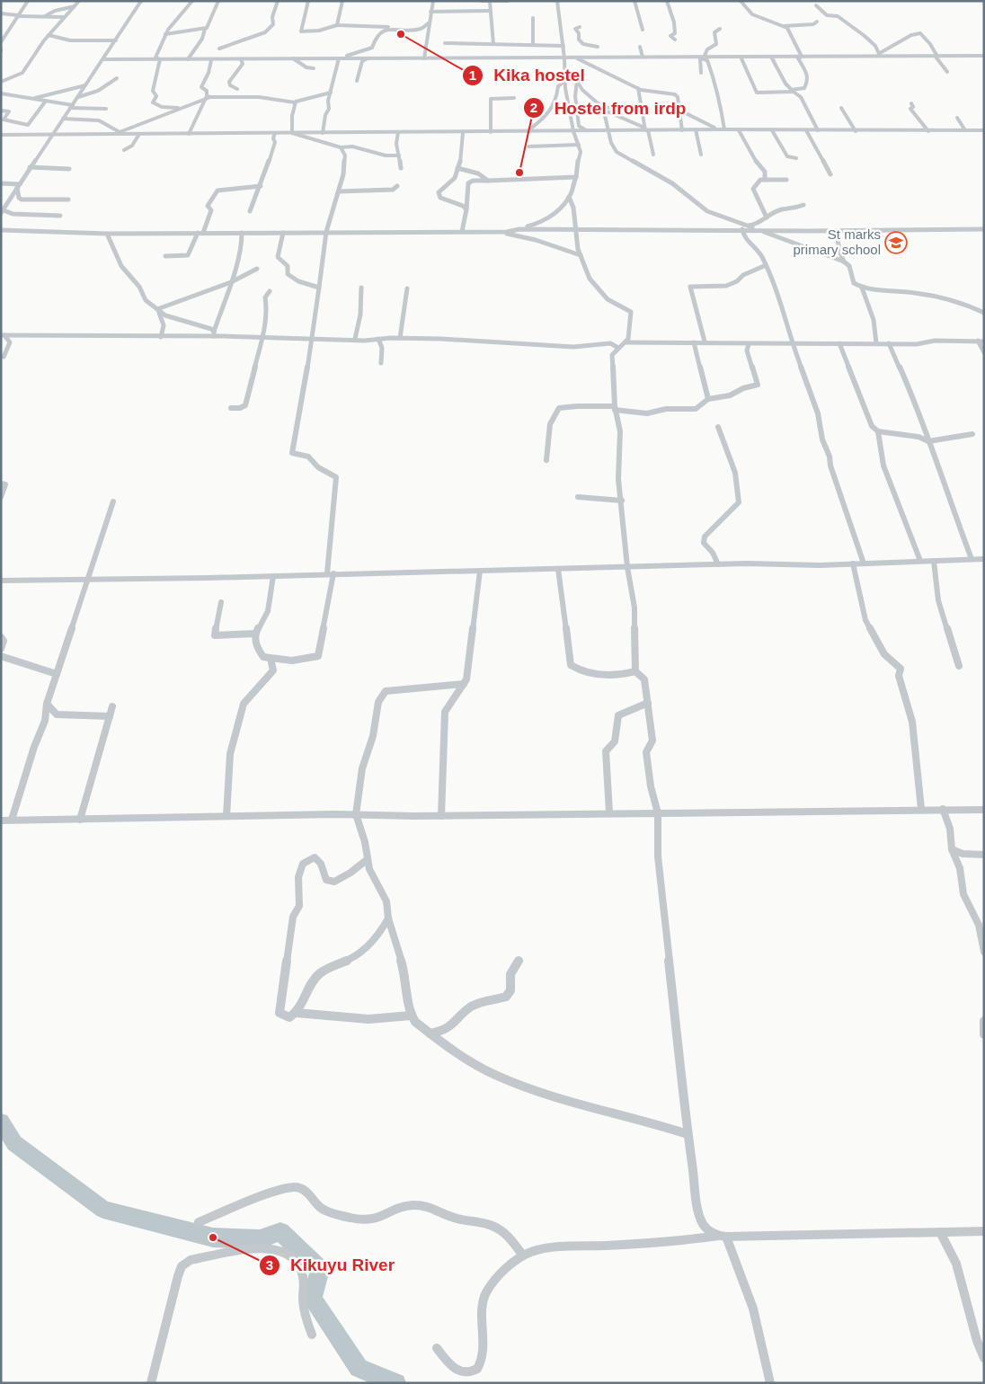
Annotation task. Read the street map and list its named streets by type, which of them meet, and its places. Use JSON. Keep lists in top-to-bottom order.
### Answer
{
  "places": {
    "other": ["Kika hostel", "Hostel from irdp", "Kikuyu River"],
    "school or university": ["St marks primary school"]
  }
}
